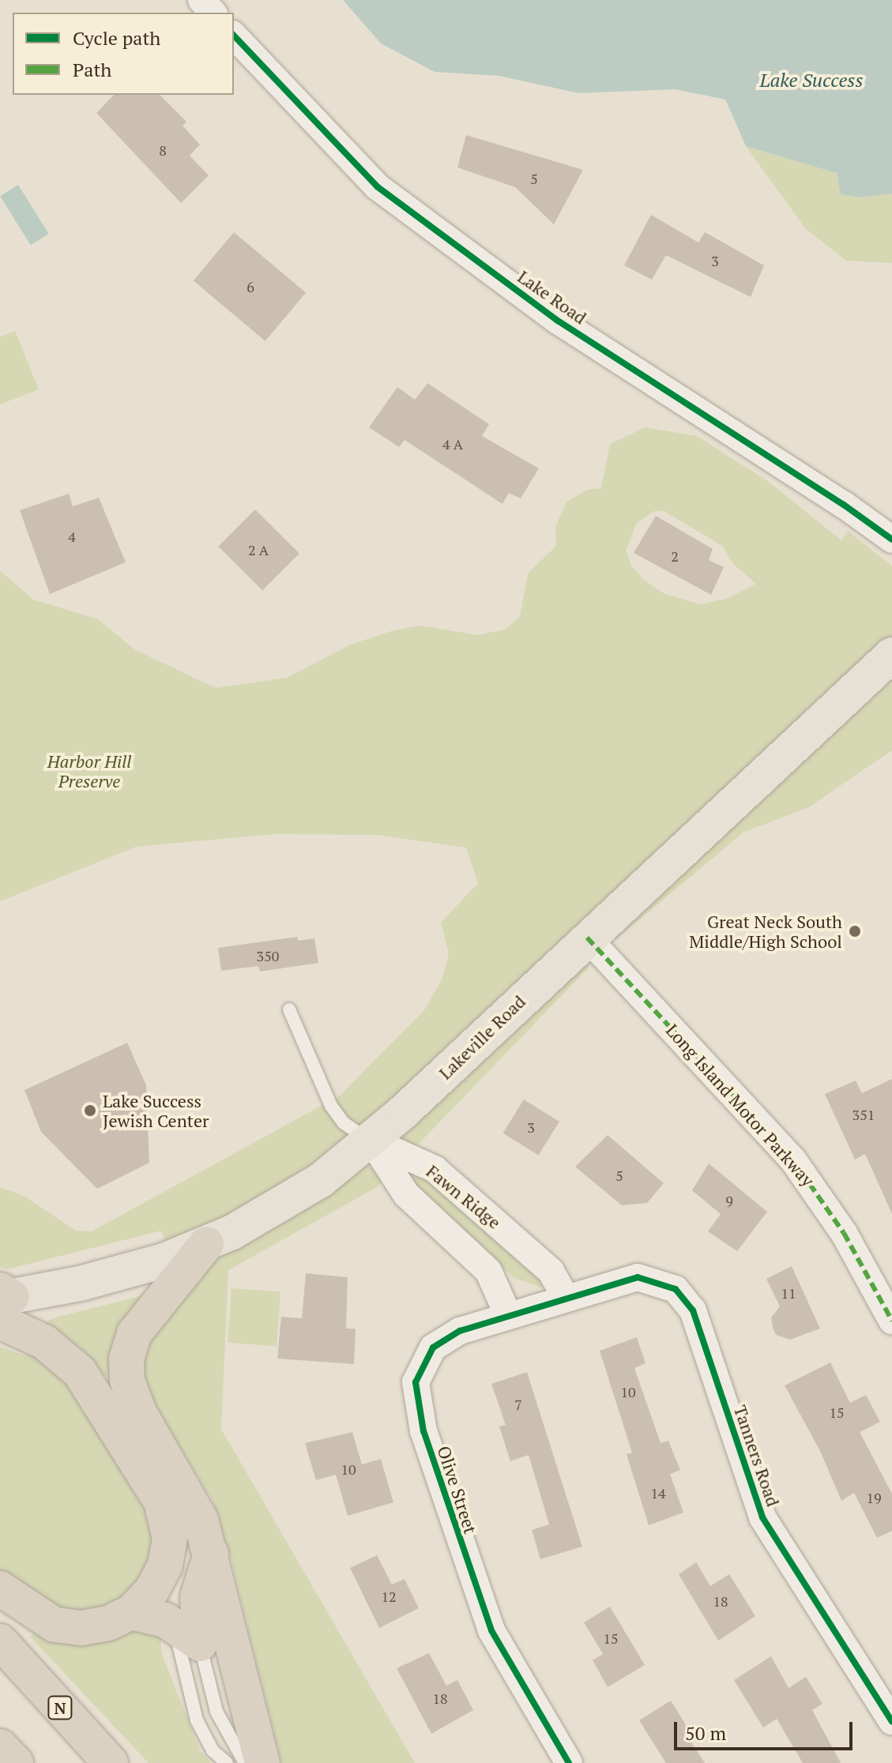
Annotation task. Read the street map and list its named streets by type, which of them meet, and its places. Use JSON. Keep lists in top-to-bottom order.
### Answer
{
  "streets": {
    "highway": ["N"],
    "main road": ["Lakeville Road"],
    "street": [
      "Lake Road",
      "Long Island Motor Parkway",
      "Fawn Ridge",
      "Tanners Road",
      "Olive Street"
    ]
  },
  "crossings": [
    ["Lakeville Road", "Long Island Motor Parkway"],
    ["Lakeville Road", "Fawn Ridge"],
    ["Fawn Ridge", "Tanners Road"],
    ["Fawn Ridge", "Olive Street"],
    ["Tanners Road", "Olive Street"]
  ],
  "water": ["Lake Success"],
  "parks": ["Harbor Hill Preserve"],
  "places": ["Great Neck South Middle/High School", "Lake Success Jewish Center"],
  "house_numbers": [
    "8",
    "5",
    "3",
    "6",
    "4 A",
    "4",
    "2 A",
    "2",
    "350",
    "351",
    "3",
    "5",
    "9",
    "11",
    "10",
    "7",
    "15",
    "10",
    "14",
    "19",
    "12",
    "18",
    "15",
    "18"
  ],
  "legend": ["Cycle path", "Path"],
  "scale_bar": "50 m"
}
